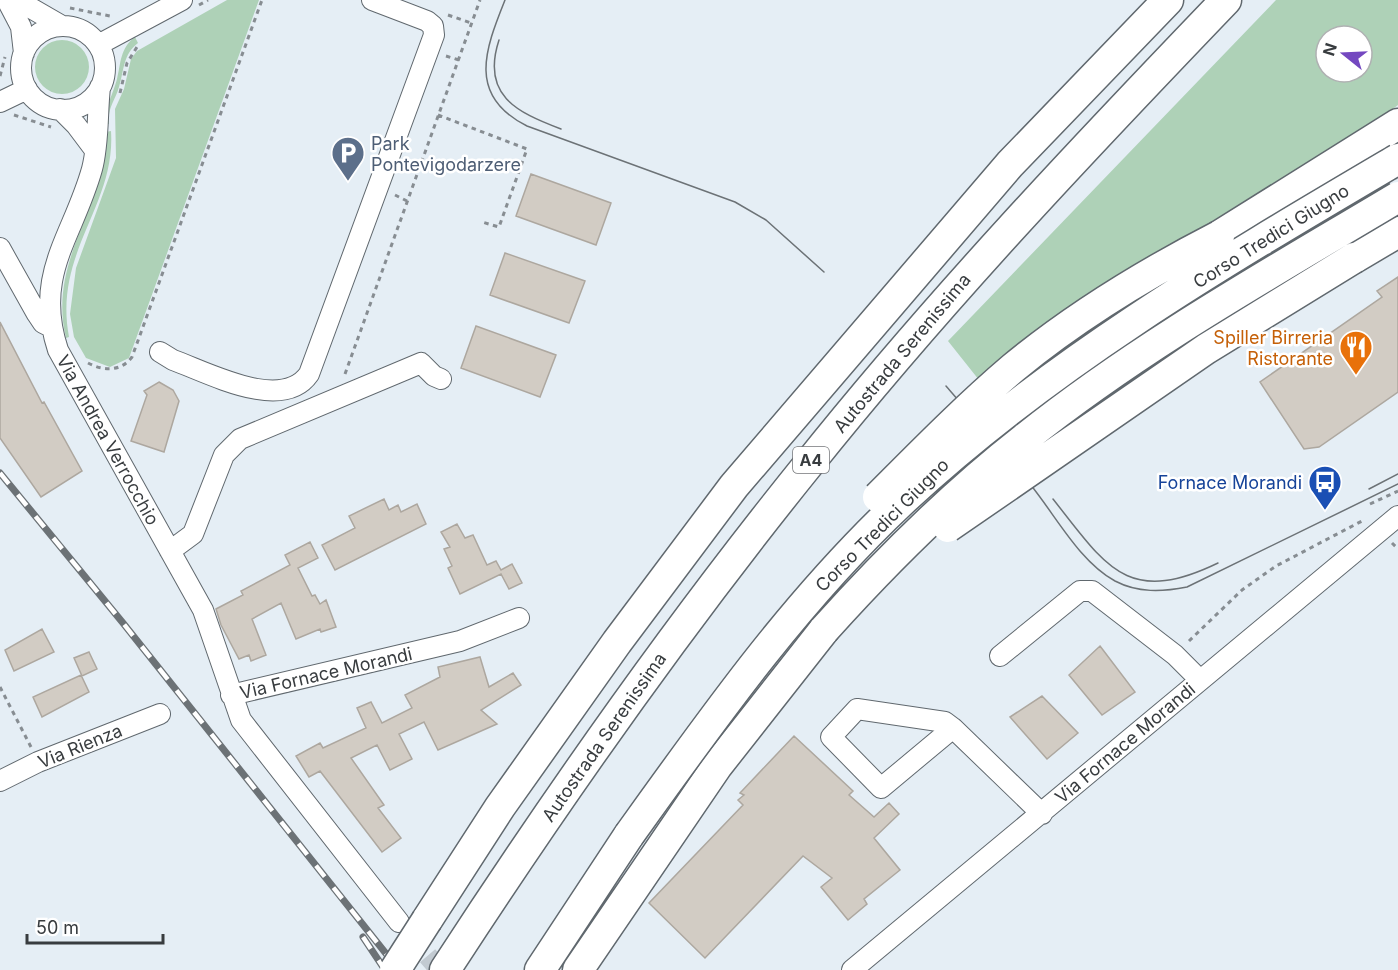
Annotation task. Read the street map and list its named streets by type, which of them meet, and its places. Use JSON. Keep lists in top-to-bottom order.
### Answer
{
  "streets": {
    "highway": ["Corso Tredici Giugno", "Autostrada Serenissima", "A4"],
    "street": ["Via Andrea Verrocchio", "Via Fornace Morandi", "Via Rienza"]
  },
  "crossings": [
    ["Via Andrea Verrocchio", "Via Fornace Morandi"],
    ["A4", "Via Fornace Morandi"]
  ],
  "places": {
    "parking": ["Park Pontevigodarzere"],
    "restaurant": ["Spiller Birreria Ristorante"],
    "bus stop": ["Fornace Morandi"]
  },
  "scale_bar": "50 m",
  "north": "left"
}
